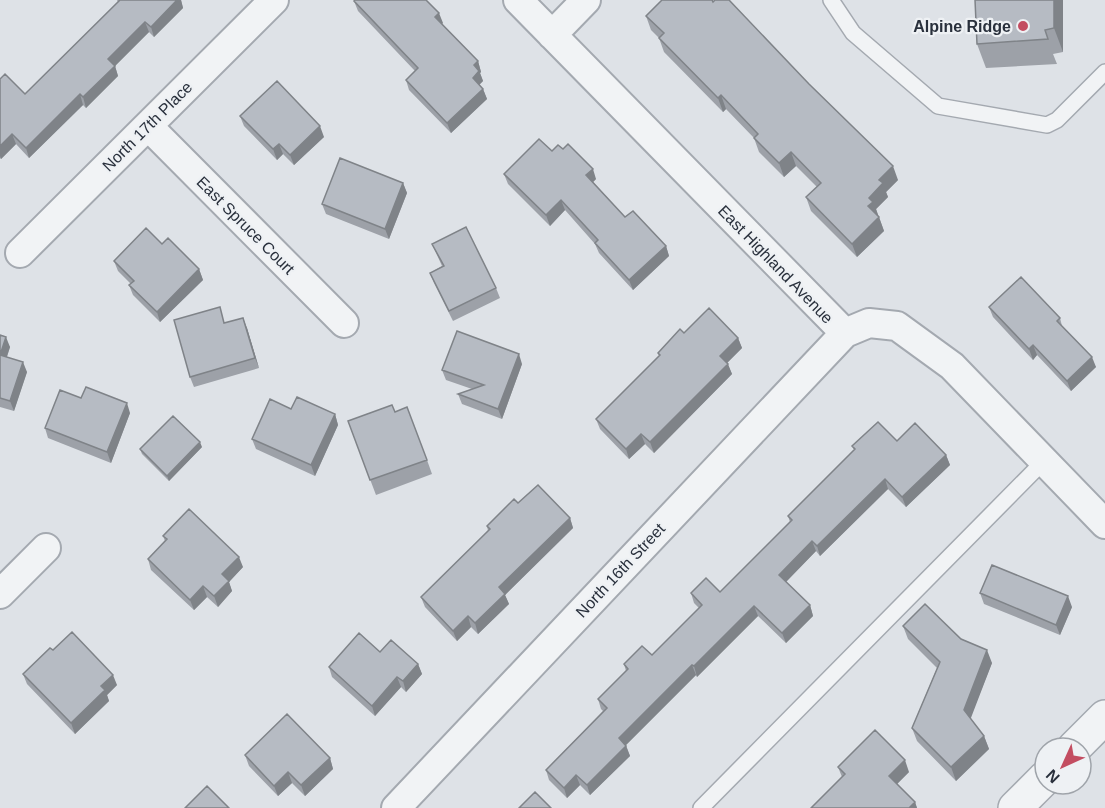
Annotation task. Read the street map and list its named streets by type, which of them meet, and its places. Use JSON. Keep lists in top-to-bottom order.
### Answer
{
  "streets": {
    "street": [
      "North 17th Place",
      "East Spruce Court",
      "East Highland Avenue",
      "North 16th Street"
    ]
  },
  "crossings": [
    ["North 17th Place", "East Spruce Court"],
    ["East Highland Avenue", "North 16th Street"]
  ],
  "places": ["Alpine Ridge"],
  "north": "bottom left"
}
